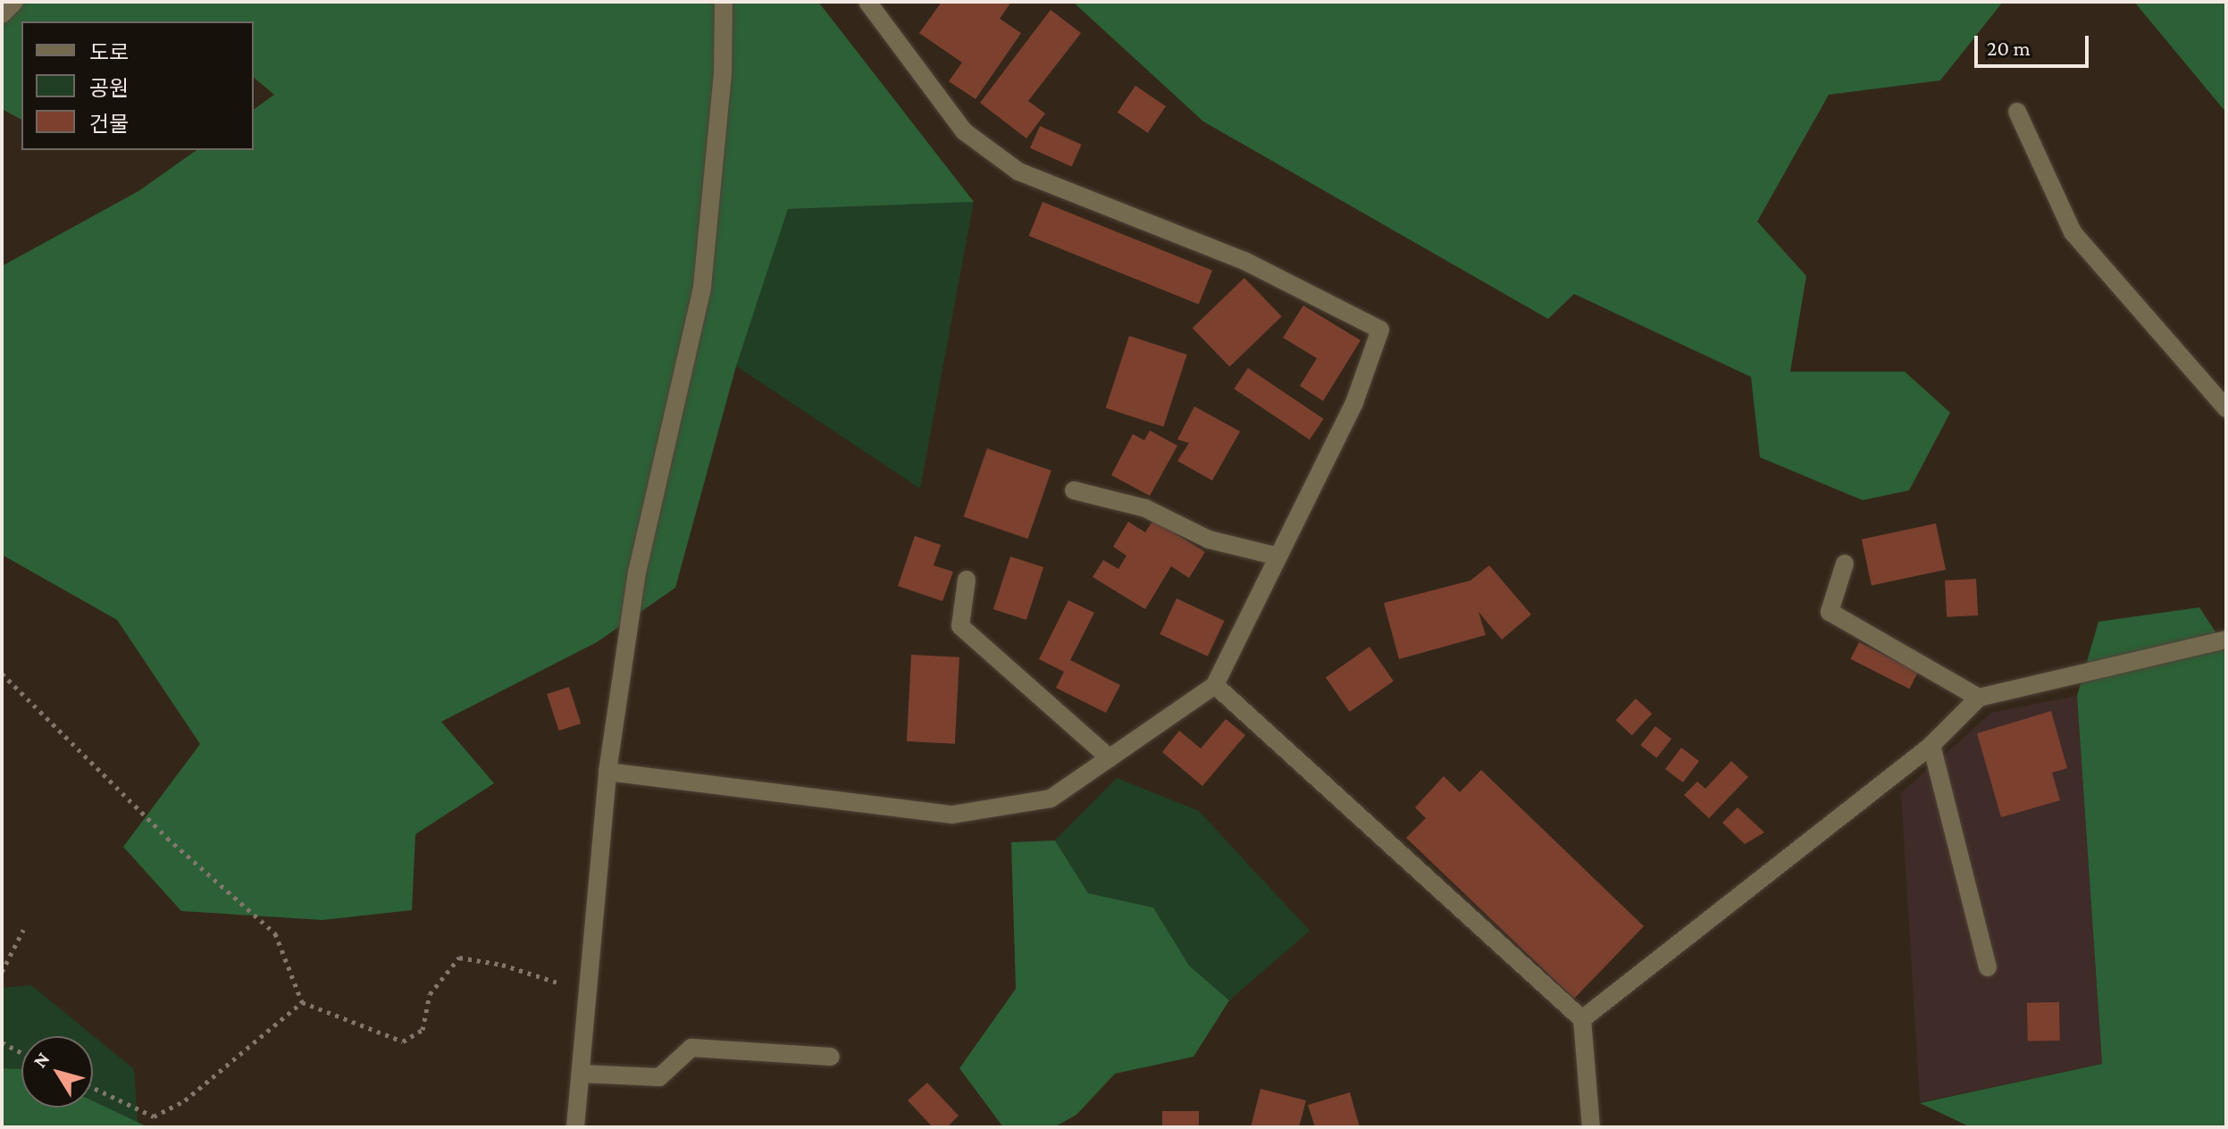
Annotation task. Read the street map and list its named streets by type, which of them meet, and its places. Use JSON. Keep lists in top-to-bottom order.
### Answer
{
  "legend": ["도로", "공원", "건물"],
  "scale_bar": "20 m",
  "north": "top left"
}
